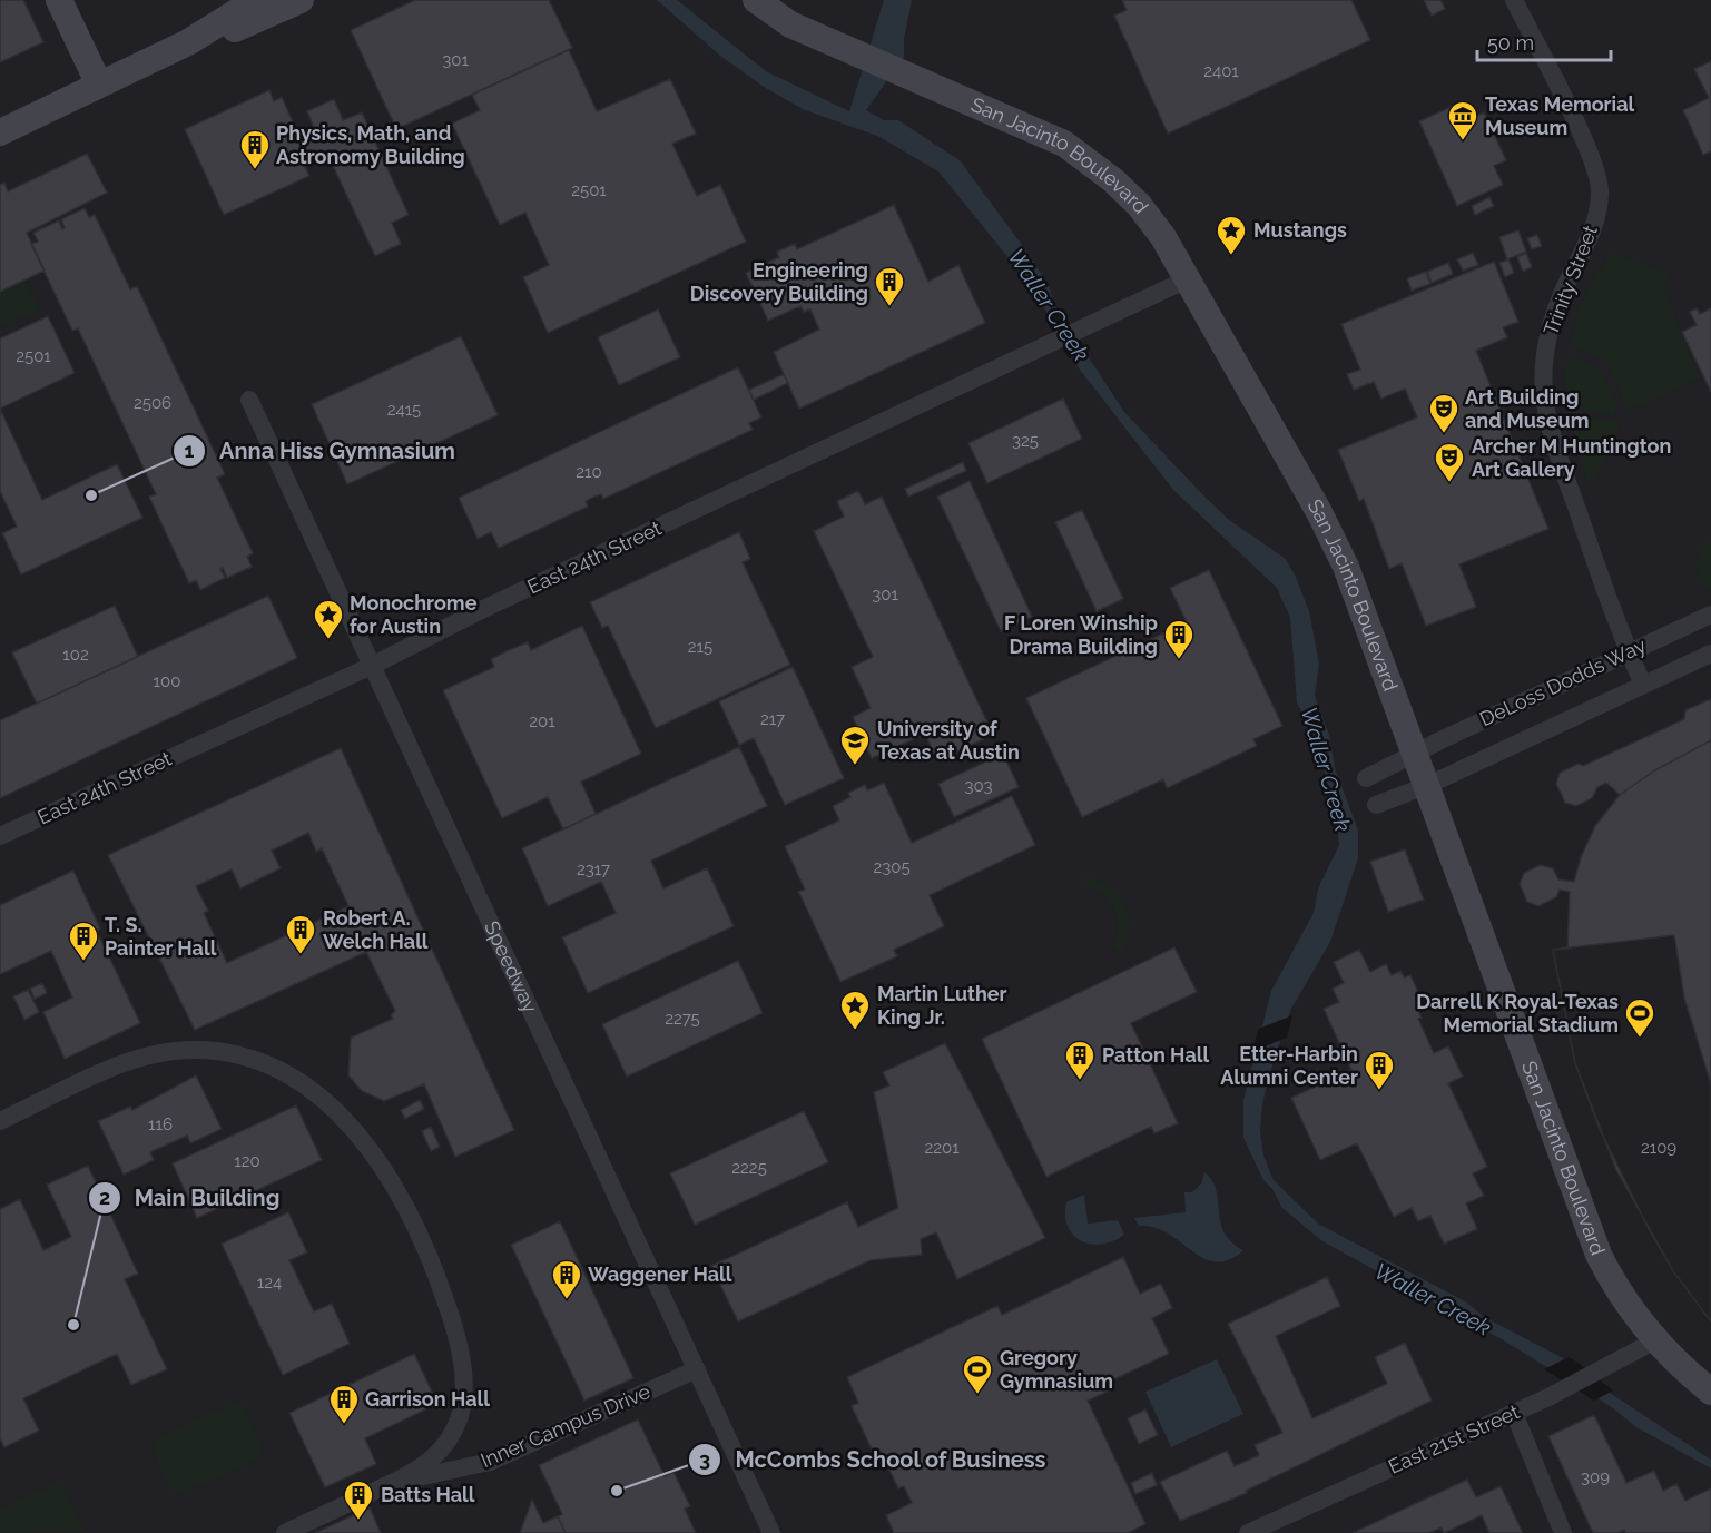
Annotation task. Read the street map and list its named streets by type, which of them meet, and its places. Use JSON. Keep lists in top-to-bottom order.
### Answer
{
  "streets": {
    "street": [
      "San Jacinto Boulevard",
      "Trinity Street",
      "East 24th Street",
      "DeLoss Dodds Way",
      "Speedway",
      "Inner Campus Drive",
      "East 21st Street"
    ]
  },
  "crossings": [
    ["San Jacinto Boulevard", "East 24th Street"],
    ["San Jacinto Boulevard", "DeLoss Dodds Way"],
    ["San Jacinto Boulevard", "East 21st Street"],
    ["Trinity Street", "DeLoss Dodds Way"],
    ["East 24th Street", "Speedway"],
    ["Speedway", "Inner Campus Drive"]
  ],
  "water": ["Waller Creek"],
  "places": {
    "museum": ["Texas Memorial Museum"],
    "building": [
      "Physics, Math, and Astronomy Building",
      "Engineering Discovery Building",
      "F Loren Winship Drama Building",
      "Robert A. Welch Hall",
      "T. S. Painter Hall",
      "Patton Hall",
      "Etter-Harbin Alumni Center",
      "Waggener Hall",
      "Garrison Hall",
      "Batts Hall"
    ],
    "place": ["Mustangs", "Monochrome for Austin", "Martin Luther King Jr."],
    "theatre": ["Art Building and Museum", "Archer M Huntington Art Gallery"],
    "other": ["Anna Hiss Gymnasium", "Main Building", "McCombs School of Business"],
    "school or university": ["University of Texas at Austin"],
    "sports": ["Darrell K Royal-Texas Memorial Stadium", "Gregory Gymnasium"]
  },
  "house_numbers": [
    "301",
    "2401",
    "2501",
    "2501",
    "2506",
    "2415",
    "325",
    "210",
    "301",
    "215",
    "102",
    "100",
    "217",
    "201",
    "303",
    "2305",
    "2317",
    "2275",
    "116",
    "2201",
    "2109",
    "120",
    "2225",
    "124",
    "309"
  ],
  "scale_bar": "50 m"
}
